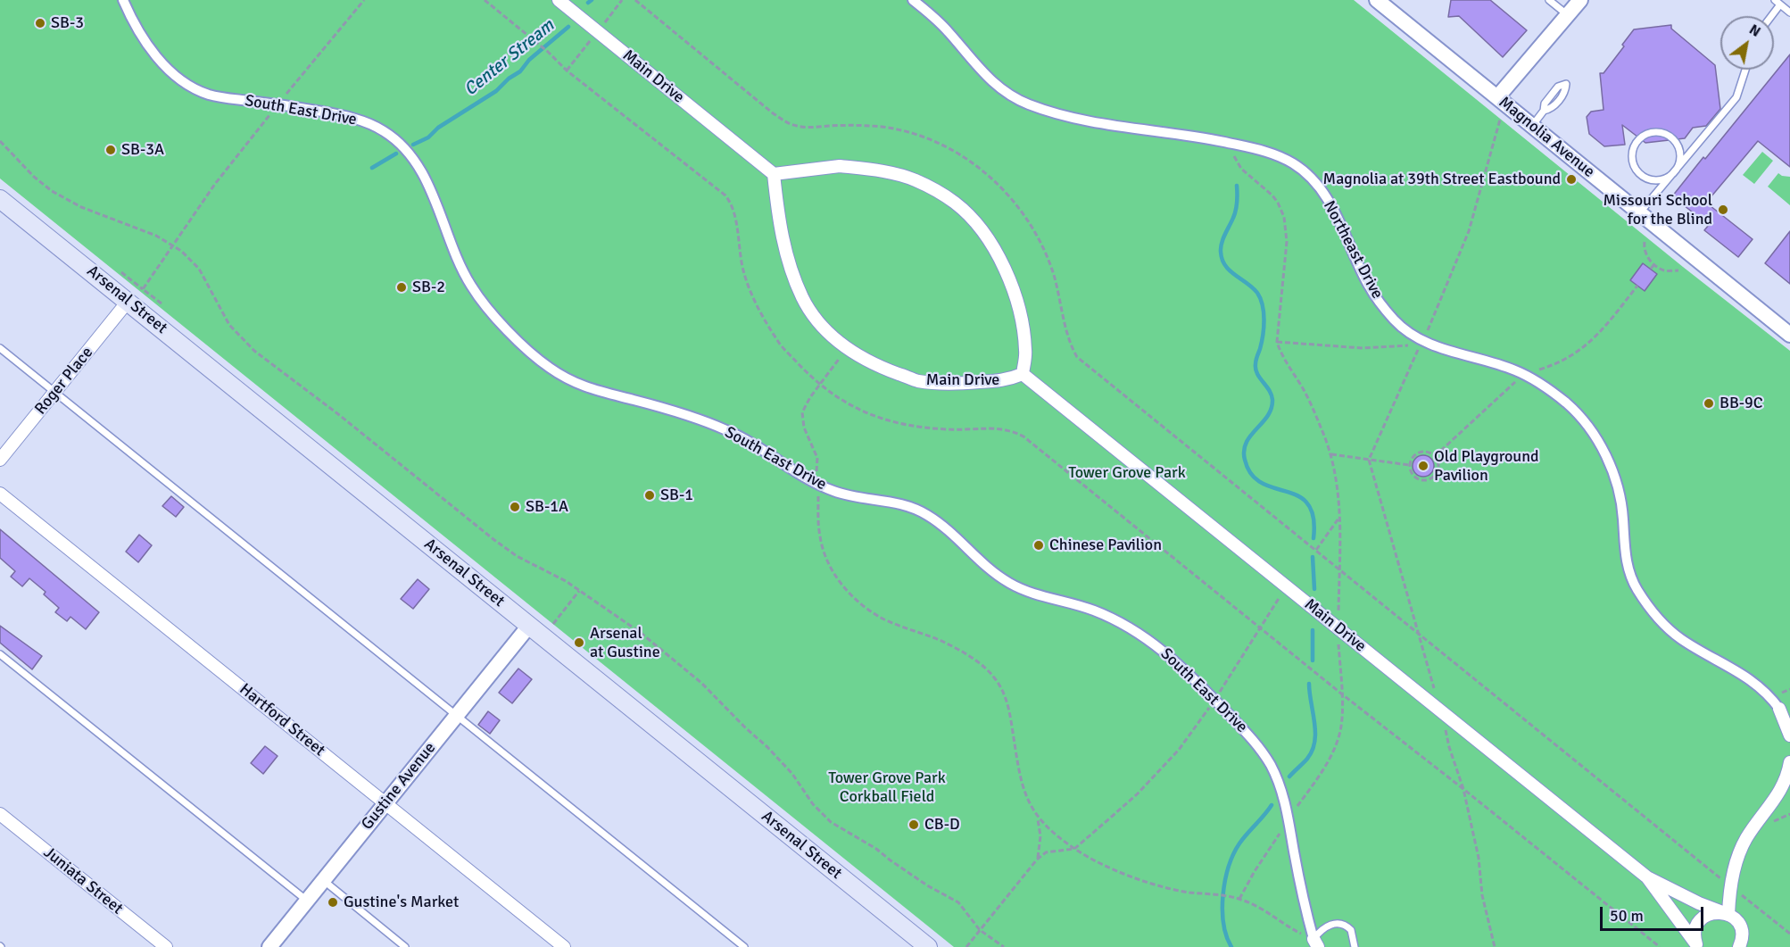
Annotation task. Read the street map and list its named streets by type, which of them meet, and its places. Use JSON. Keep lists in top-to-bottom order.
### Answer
{
  "streets": {
    "main road": ["Arsenal Street"],
    "street": [
      "Main Drive",
      "South East Drive",
      "Magnolia Avenue",
      "Northeast Drive",
      "Roger Place",
      "Hartford Street",
      "Gustine Avenue",
      "Juniata Street"
    ]
  },
  "crossings": [
    ["Arsenal Street", "Roger Place"],
    ["Arsenal Street", "Gustine Avenue"],
    ["Hartford Street", "Gustine Avenue"]
  ],
  "water": ["Center Stream"],
  "parks": ["Tower Grove Park", "Tower Grove Park Corkball Field"],
  "places": [
    "SB-3",
    "SB-3A",
    "Magnolia at 39th Street Eastbound",
    "Missouri School for the Blind",
    "SB-2",
    "BB-9C",
    "Old Playground Pavilion",
    "SB-1",
    "SB-1A",
    "Chinese Pavilion",
    "Arsenal at Gustine",
    "CB-D",
    "Gustine's Market"
  ],
  "scale_bar": "50 m",
  "north": "top right"
}
